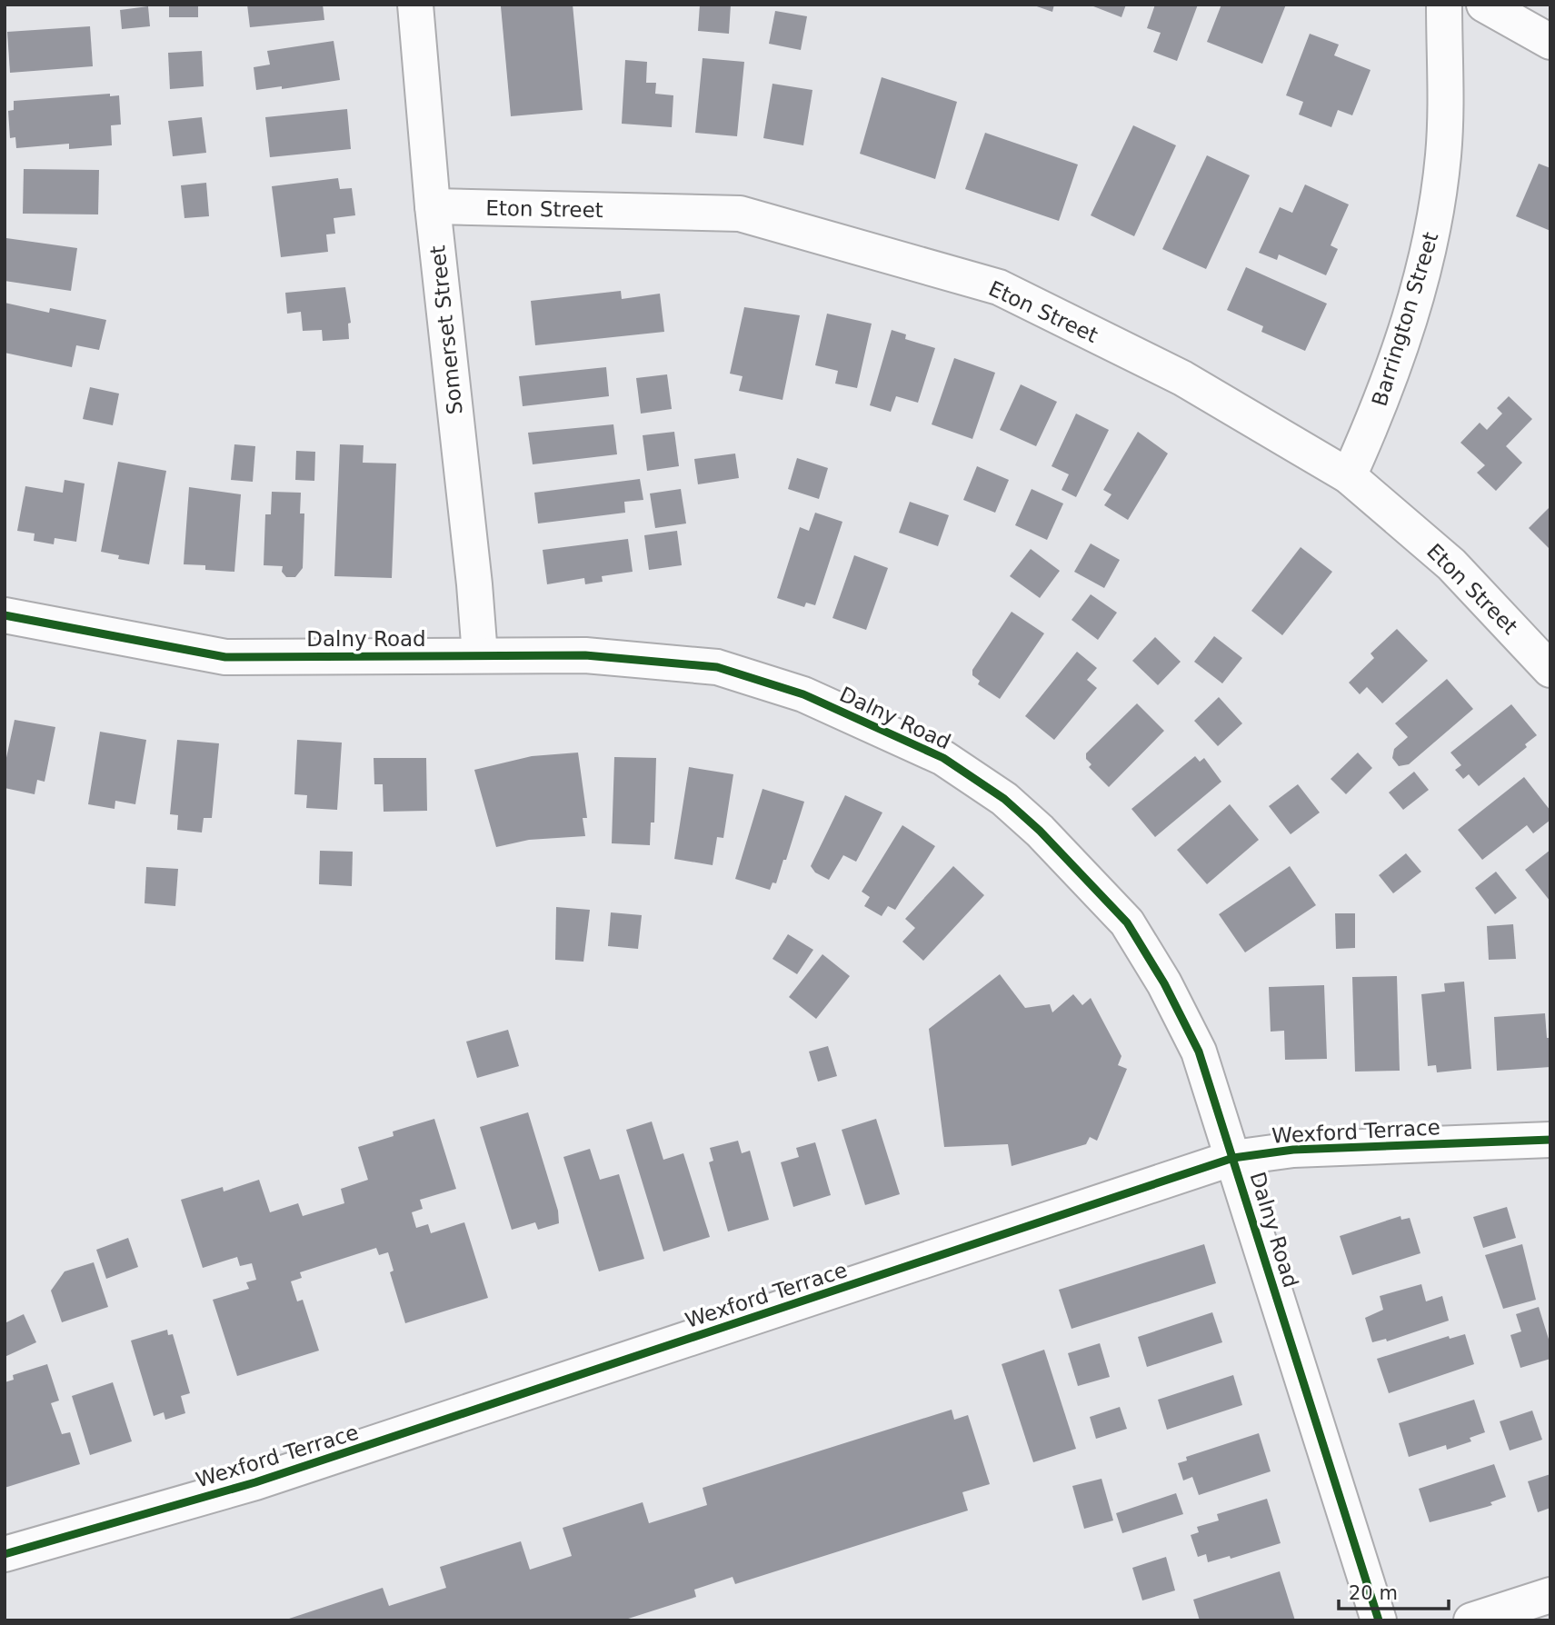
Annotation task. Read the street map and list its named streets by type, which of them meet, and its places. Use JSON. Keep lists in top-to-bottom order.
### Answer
{
  "streets": {
    "street": [
      "Eton Street",
      "Barrington Street",
      "Somerset Street",
      "Dalny Road",
      "Wexford Terrace"
    ]
  },
  "crossings": [
    ["Eton Street", "Barrington Street"],
    ["Eton Street", "Somerset Street"],
    ["Somerset Street", "Dalny Road"],
    ["Dalny Road", "Wexford Terrace"]
  ],
  "scale_bar": "20 m"
}
